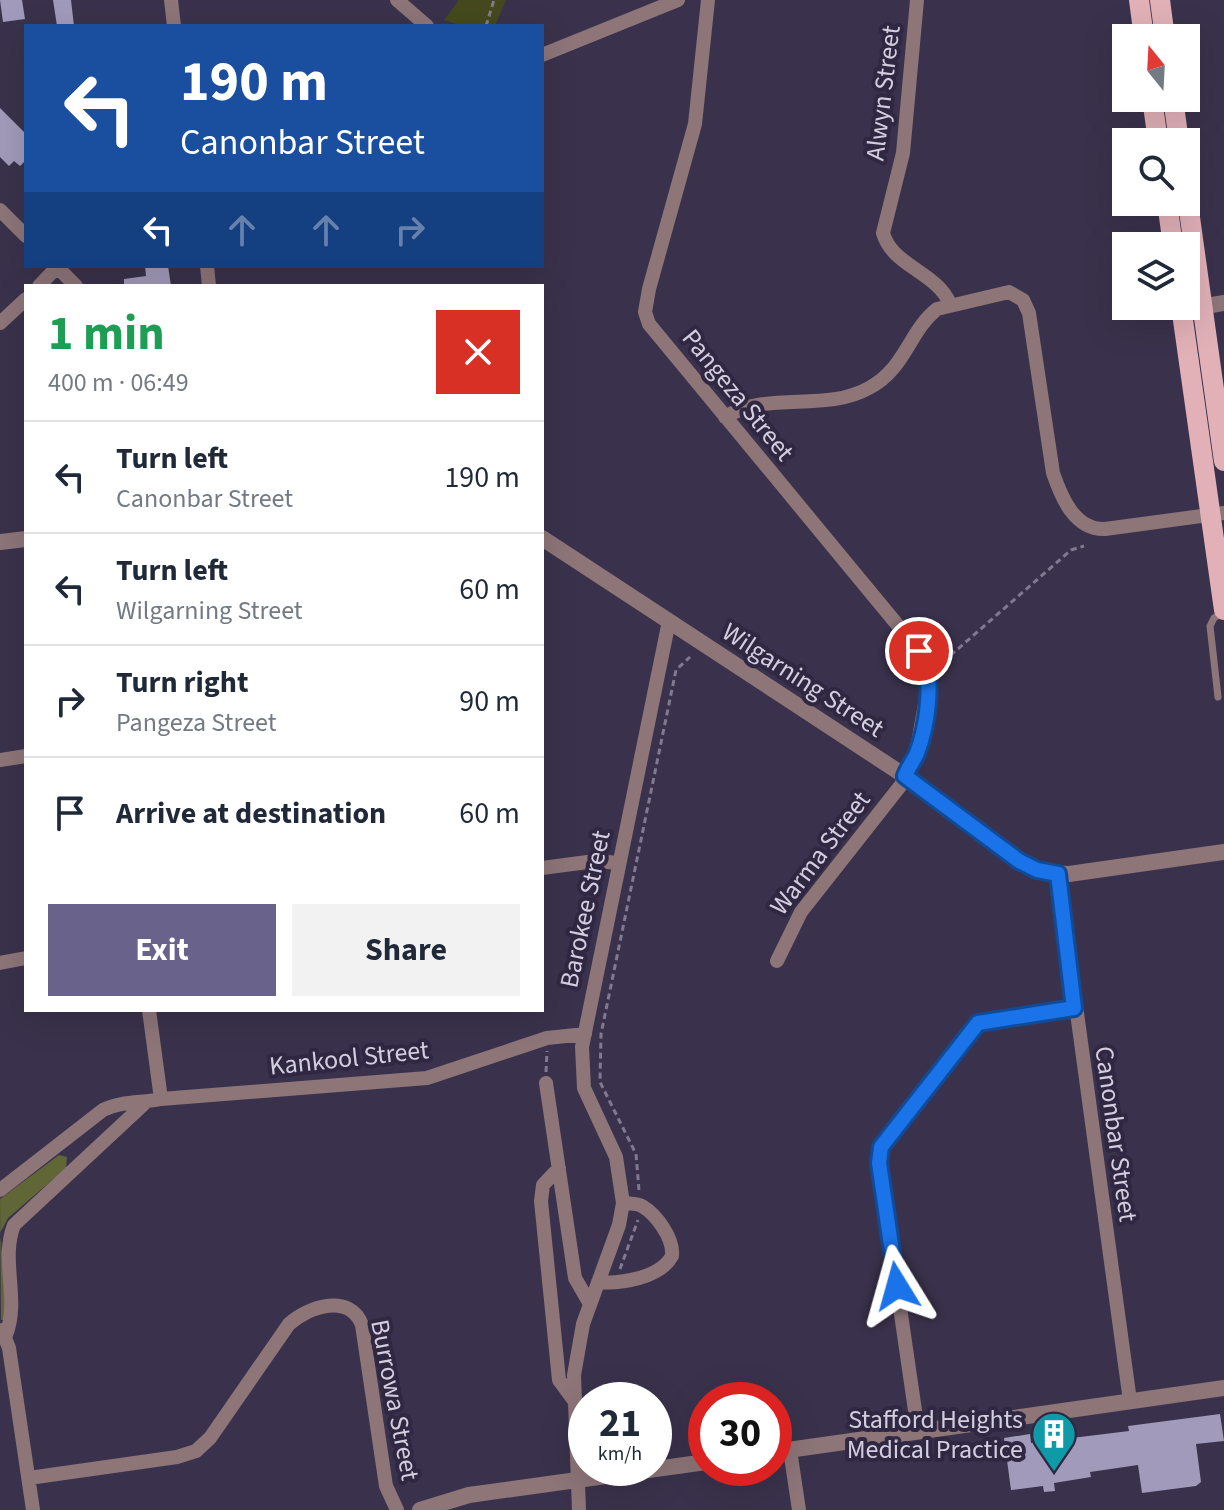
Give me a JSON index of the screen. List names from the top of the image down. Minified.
{"streets":{"street":["Alwyn Street","Pangeza Street","Wilgarning Street","Warma Street","Barokee Street","Kankool Street","Canonbar Street","Burrowa Street"]},"crossings":[["Pangeza Street","Wilgarning Street"],["Pangeza Street","Warma Street"],["Wilgarning Street","Warma Street"],["Wilgarning Street","Barokee Street"],["Wilgarning Street","Canonbar Street"],["Barokee Street","Kankool Street"]],"places":{"building":["Stafford Heights Medical Practice"]},"north":"top","page":{"turn":["190 m","Canonbar Street"],"heading":["1 min","400 m · 06:49"],"list":[{"name":"Turn left","note":"Canonbar Street","value":"190 m"},{"name":"Turn left","note":"Wilgarning Street","value":"60 m"},{"name":"Turn right","note":"Pangeza Street","value":"90 m"},{"name":"Arrive at destination","value":"60 m"}],"buttons":["Exit","Share"],"speed":"21 km/h","limit":"30"}}
